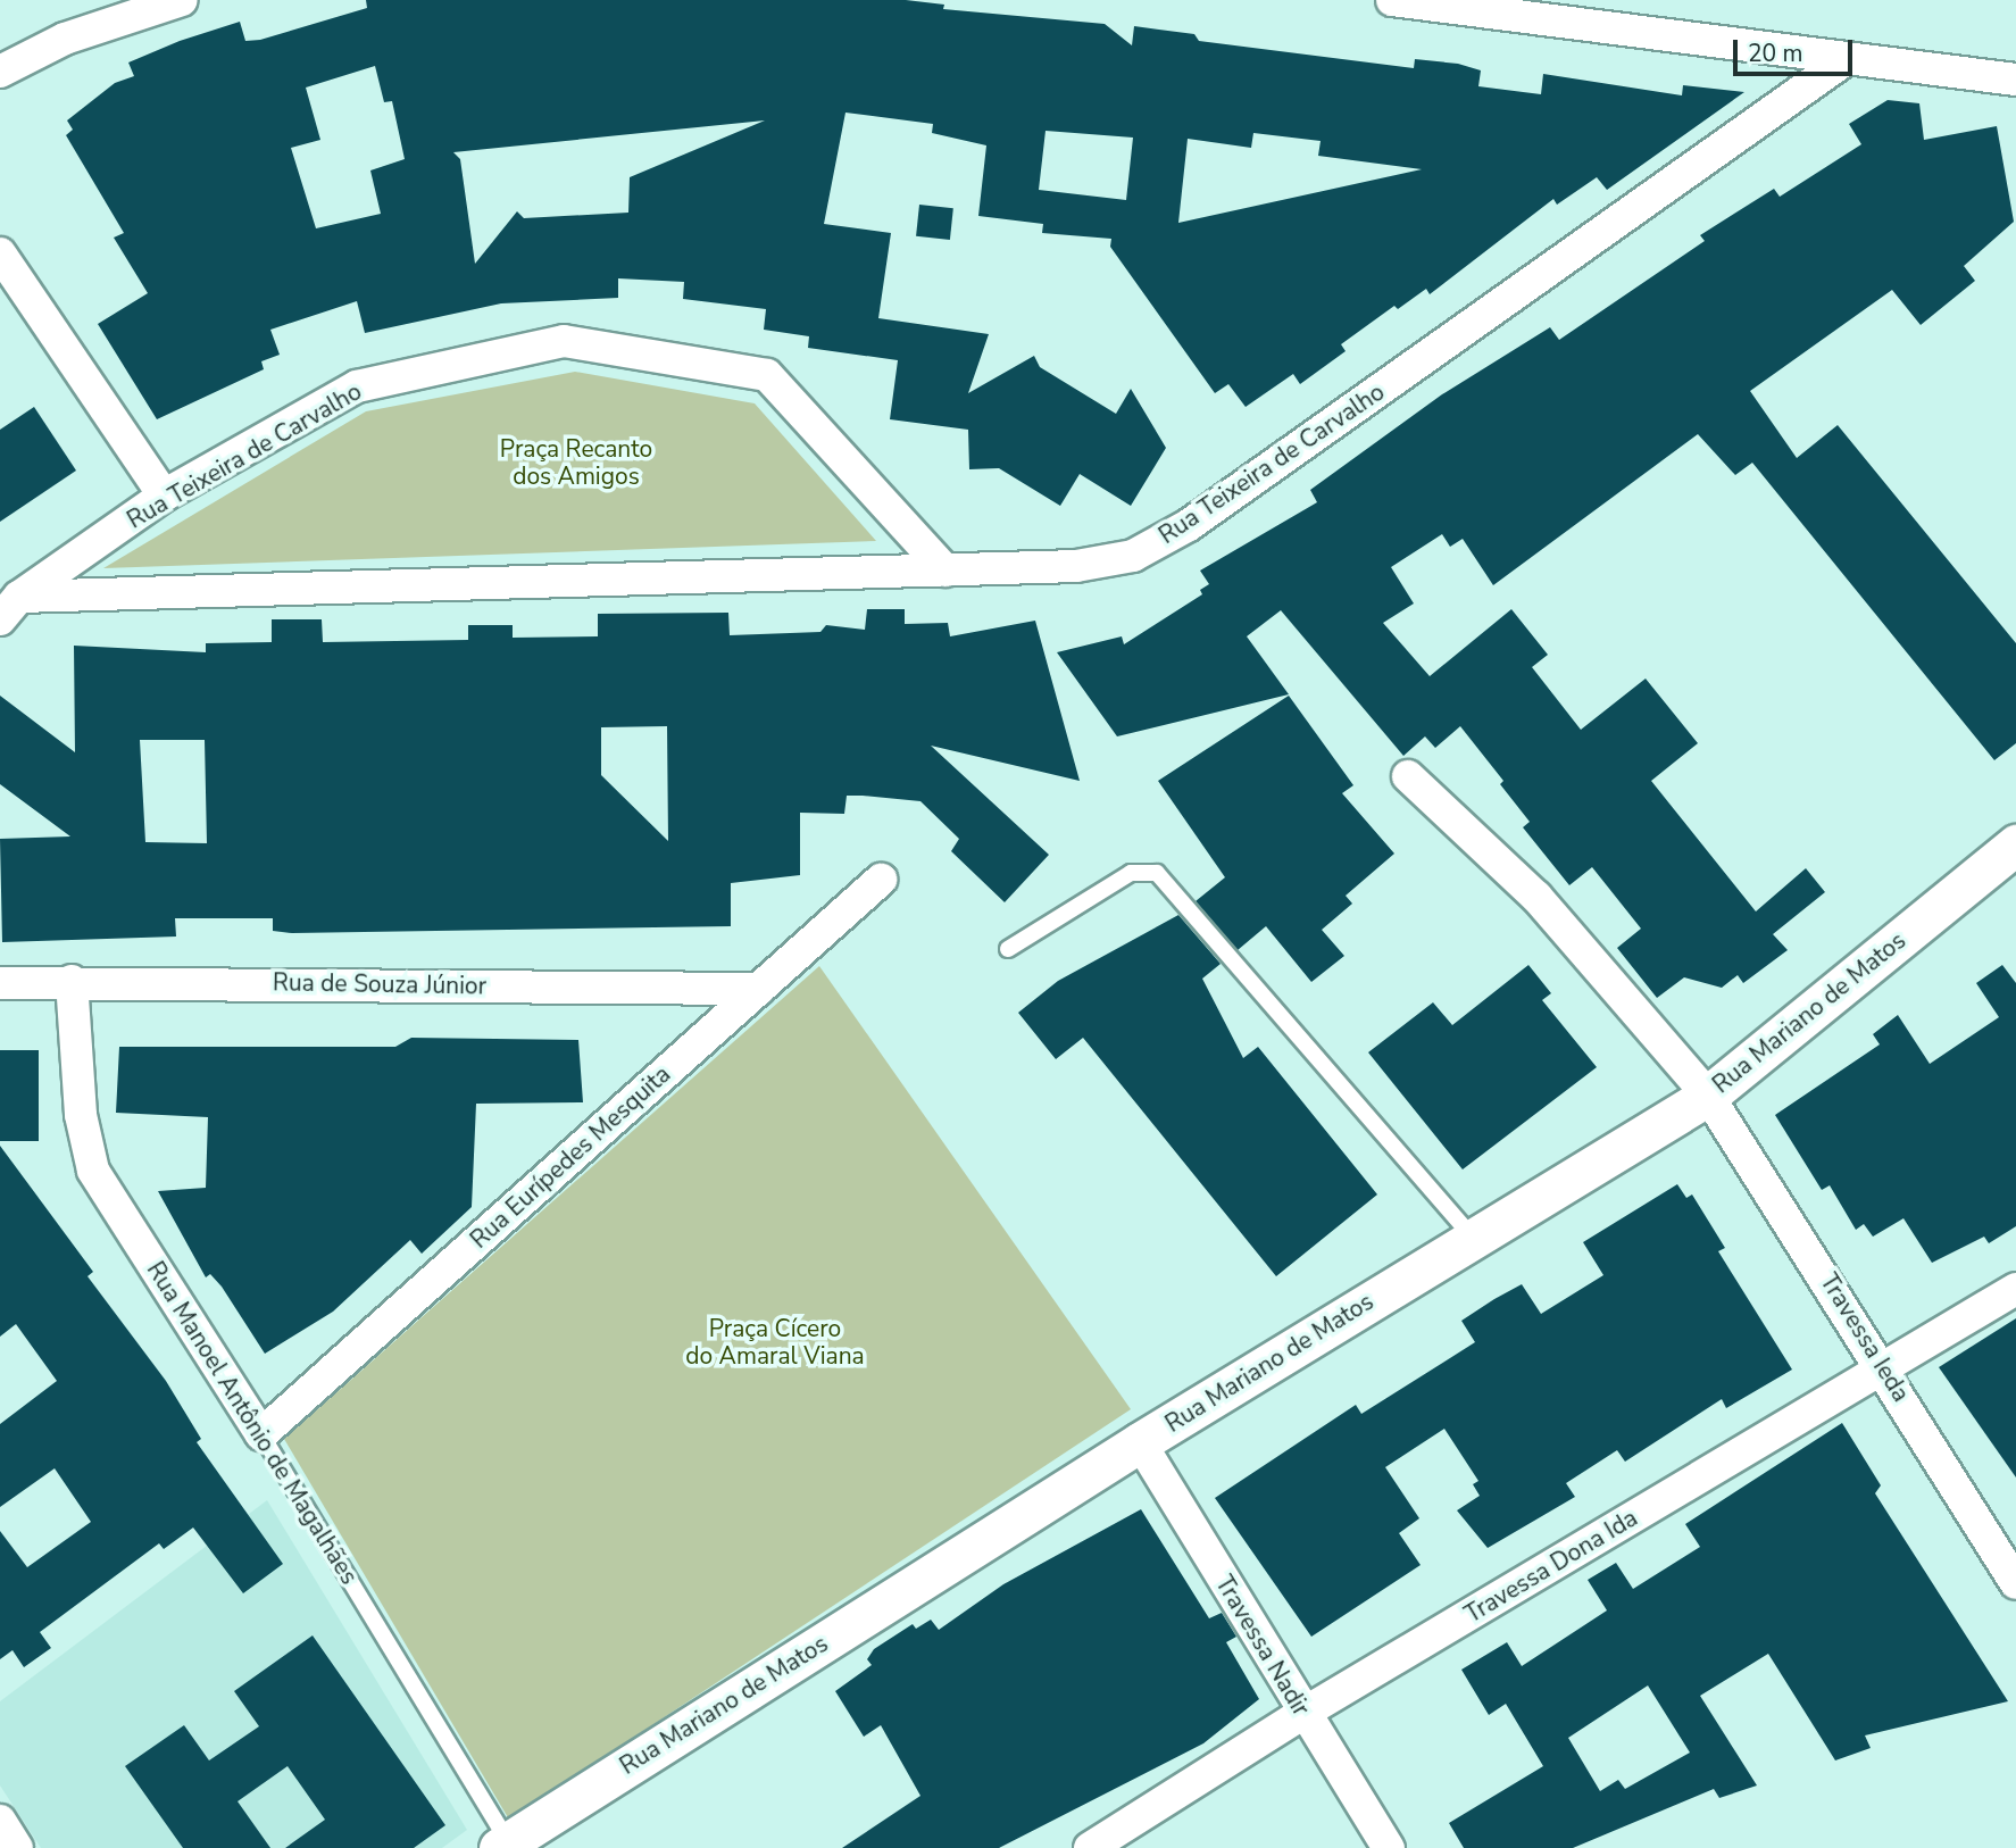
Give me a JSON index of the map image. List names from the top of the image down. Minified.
{"streets":{"street":["Rua Teixeira de Carvalho","Rua de Souza Júnior","Rua Mariano de Matos","Rua Eurípedes Mesquita","Travessa Ieda","Rua Manoel Antônio de Magalhães","Travessa Dona Ida","Travessa Nadir"]},"crossings":[["Rua de Souza Júnior","Rua Eurípedes Mesquita"],["Rua de Souza Júnior","Rua Manoel Antônio de Magalhães"],["Rua Mariano de Matos","Travessa Ieda"],["Rua Mariano de Matos","Rua Manoel Antônio de Magalhães"],["Rua Mariano de Matos","Travessa Nadir"],["Rua Eurípedes Mesquita","Rua Manoel Antônio de Magalhães"],["Travessa Ieda","Travessa Dona Ida"],["Travessa Dona Ida","Travessa Nadir"]],"parks":["Praça Recanto dos Amigos","Praça Cícero do Amaral Viana"],"scale_bar":"20 m"}
